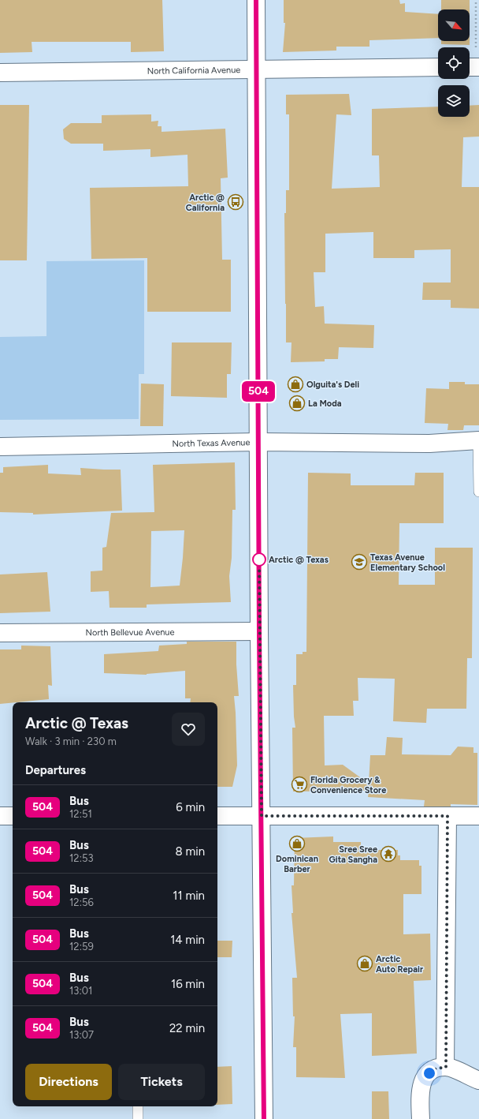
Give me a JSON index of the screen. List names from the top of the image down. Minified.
{"streets":{"street":["North California Avenue","North Texas Avenue","North Bellevue Avenue"]},"places":{"bus stop":["Arctic @ California"],"shop":["Olguita's Deli","La Moda","Dominican Barber","Arctic Auto Repair"],"other":["Arctic @ Texas"],"school or university":["Texas Avenue Elementary School"],"supermarket":["Florida Grocery & Convenience Store"],"temple":["Sree Sree Gita Sangha"]},"lines":["bus line 504"],"north":"bottom right","page":{"on_map":"504","heading":[["Arctic @ Texas","Walk · 3 min · 230 m"],"Departures"],"list":[{"mark":"504","name":"Bus","note":"12:51","value":"6 min"},{"mark":"504","name":"Bus","note":"12:53","value":"8 min"},{"mark":"504","name":"Bus","note":"12:56","value":"11 min"},{"mark":"504","name":"Bus","note":"12:59","value":"14 min"},{"mark":"504","name":"Bus","note":"13:01","value":"16 min"},{"mark":"504","name":"Bus","note":"13:07","value":"22 min"}],"buttons":["Directions","Tickets"]}}
